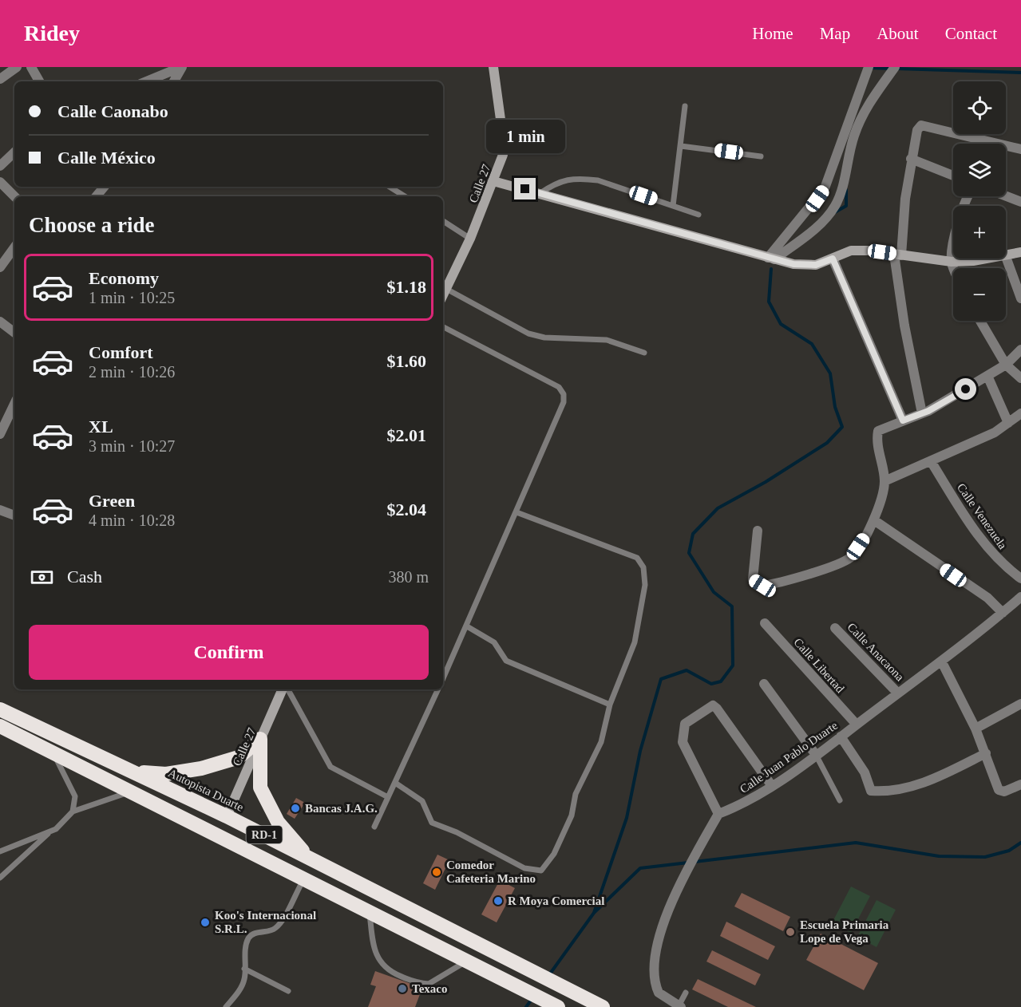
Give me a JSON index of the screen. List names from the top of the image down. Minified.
{"streets":{"highway":["Autopista Duarte","RD-1"],"street":["Calle 27","Calle Venezuela","Calle Anacaona","Calle Libertad","Calle Juan Pablo Duarte"]},"crossings":[["Calle 27","Autopista Duarte"],["Calle Anacaona","Calle Juan Pablo Duarte"],["Calle Libertad","Calle Juan Pablo Duarte"]],"places":["Bancas J.A.G.","Comedor Cafeteria Marino","R Moya Comercial","Koo's Internacional S.R.L.","Escuela Primaria Lope de Vega","Texaco"],"page":{"header":"Ridey","nav":["Home","Map","About","Contact"],"map_buttons":["+","−"],"banner":["Calle Caonabo","Calle México"],"bubble":"1 min","heading":"Choose a ride","list":[{"name":"Economy","note":"1 min · 10:25","value":"$1.18"},{"name":"Comfort","note":"2 min · 10:26","value":"$1.60"},{"name":"XL","note":"3 min · 10:27","value":"$2.01"},{"name":"Green","note":"4 min · 10:28","value":"$2.04"}],"pay":["Cash","380 m"],"buttons":"Confirm"}}
